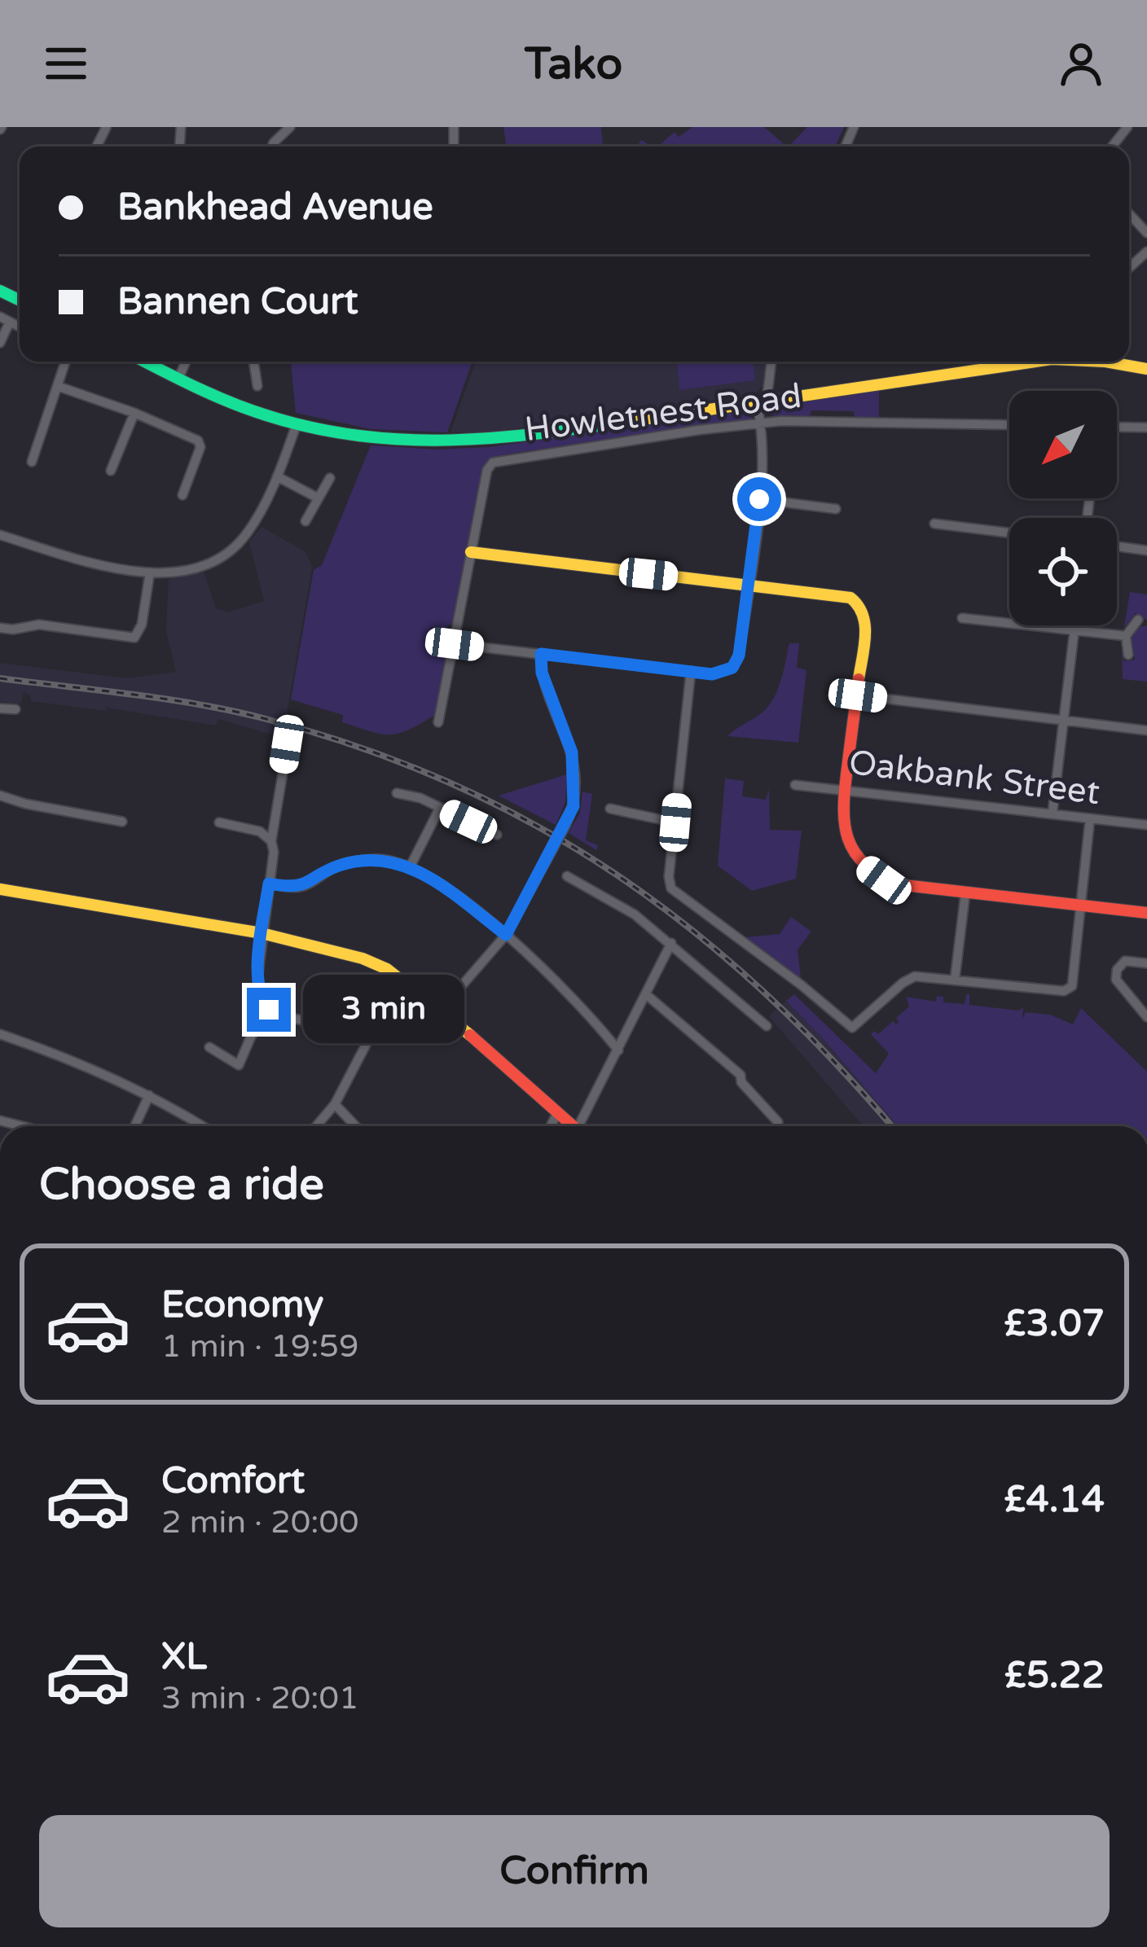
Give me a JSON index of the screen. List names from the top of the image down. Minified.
{"streets":{"street":["Howletnest Road","Oakbank Street"]},"north":"bottom left","page":{"header":"Tako","banner":["Bankhead Avenue","Bannen Court"],"bubble":"3 min","heading":"Choose a ride","list":[{"name":"Economy","note":"1 min · 19:59","value":"£3.07"},{"name":"Comfort","note":"2 min · 20:00","value":"£4.14"},{"name":"XL","note":"3 min · 20:01","value":"£5.22"}],"buttons":"Confirm"}}
